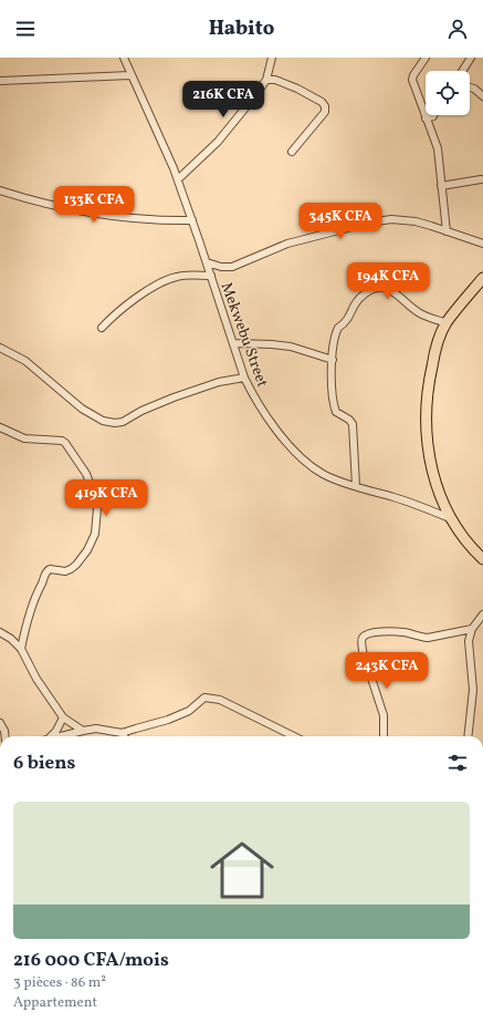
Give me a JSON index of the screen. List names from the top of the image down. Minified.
{"streets":{"street":["Mekwebu Street"]},"page":{"header":"Habito","price":["216K CFA","133K CFA","345K CFA","194K CFA","419K CFA","243K CFA"],"heading":"6 biens","list":[{"name":"216 000 CFA/mois","note":"3 pièces · 86 m² · Appartement"}]}}
